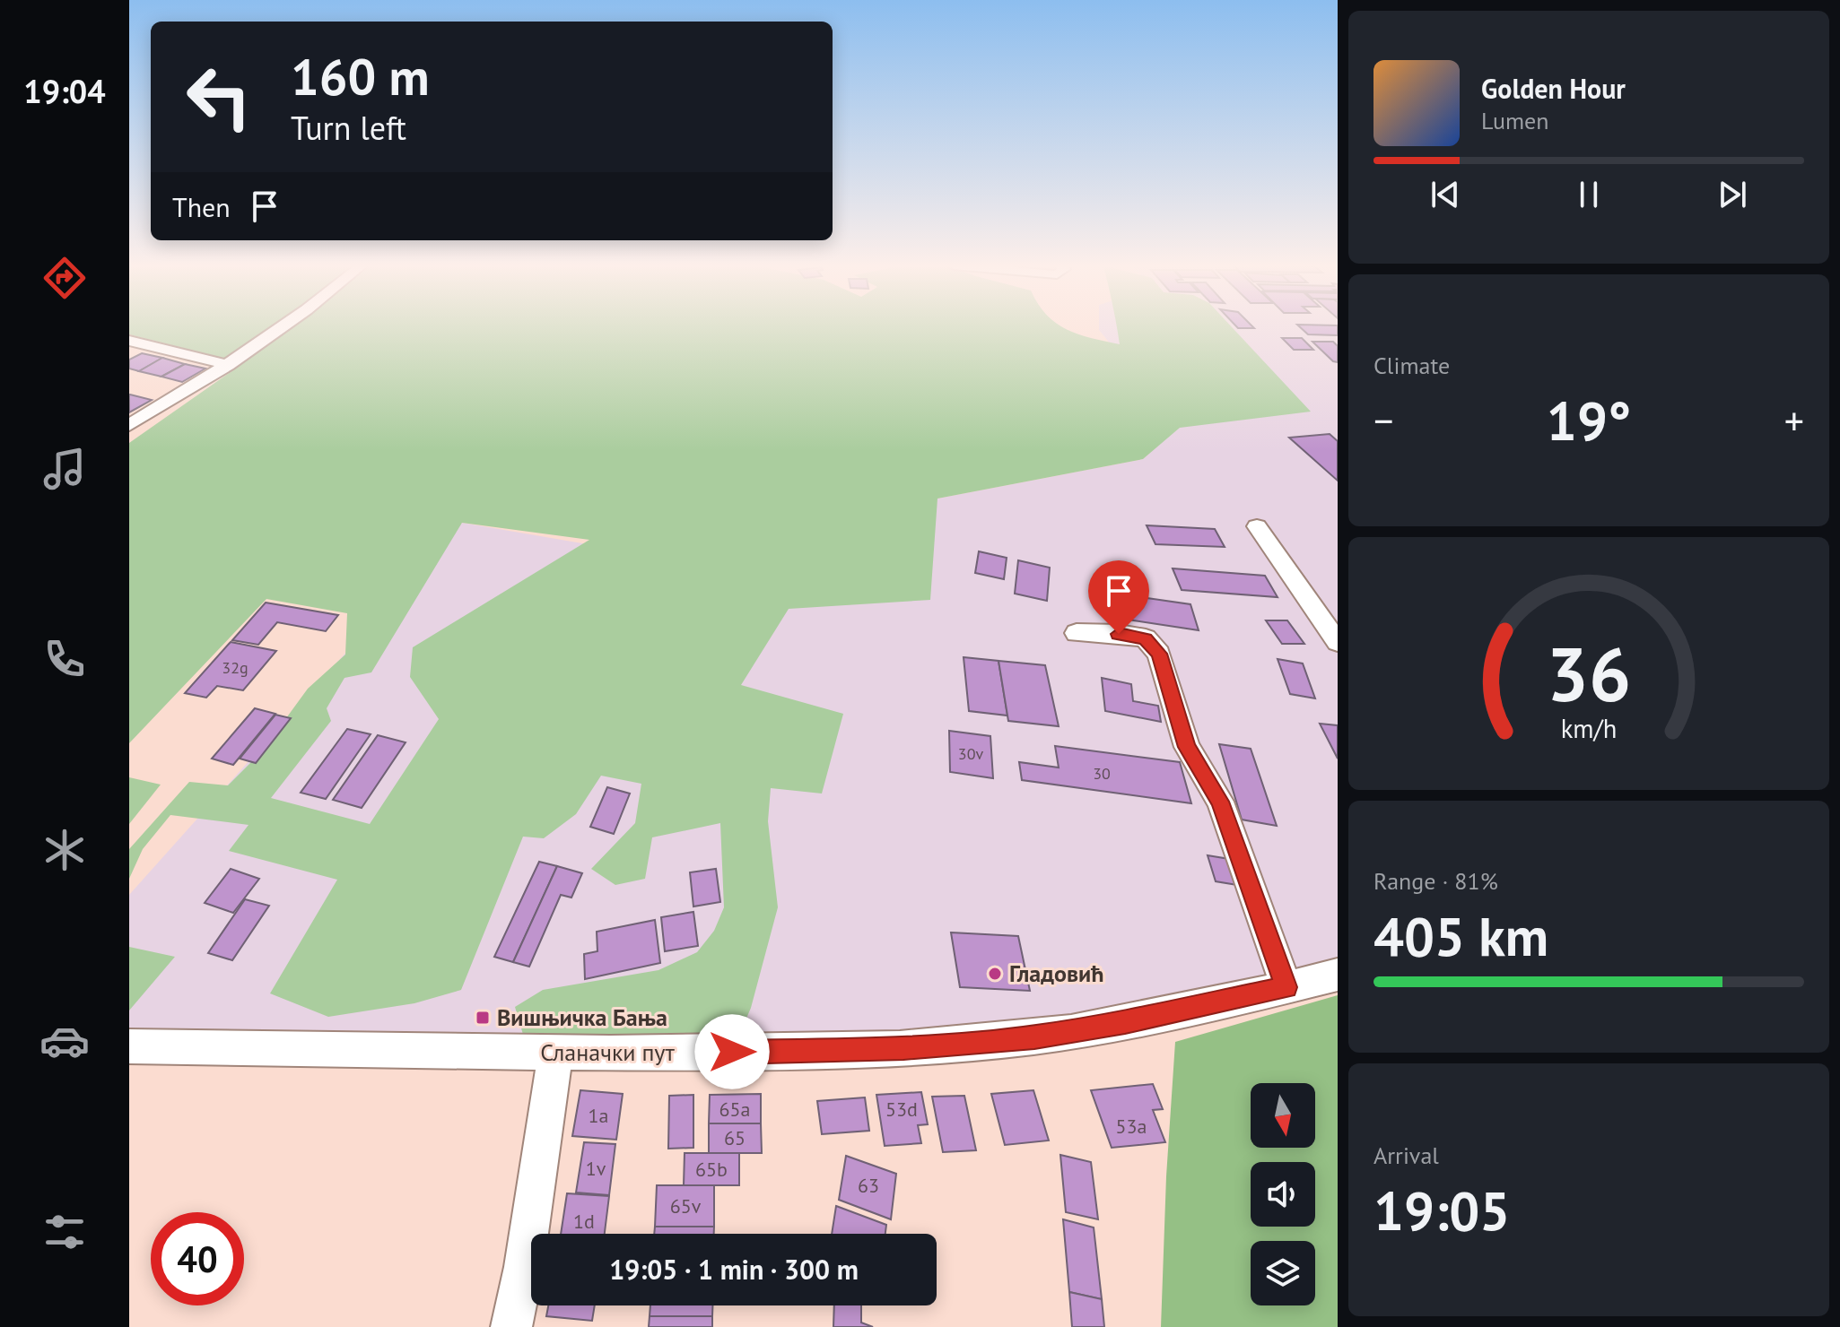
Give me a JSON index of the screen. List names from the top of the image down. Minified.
{"streets":{"street":["Сланачки пут"]},"places":{"other":["Гладовић"],"transit":["Вишњичка Бања"]},"house_numbers":["32g","30v","30","65a","53d","1a","53a","65","1v","65b","63","65v","1d"],"north":"bottom","page":{"tabs":"19:04","turn":["160 m","Turn left"],"song":["Golden Hour","Lumen"],"then":"Then","tile":["Climate",["Range · 81%","405 km"],["Arrival","19:05"]],"heat":["−","19°","+"],"limit":"40","trip":"19:05 · 1 min · 300 m","gauge":["36","km/h"]}}
